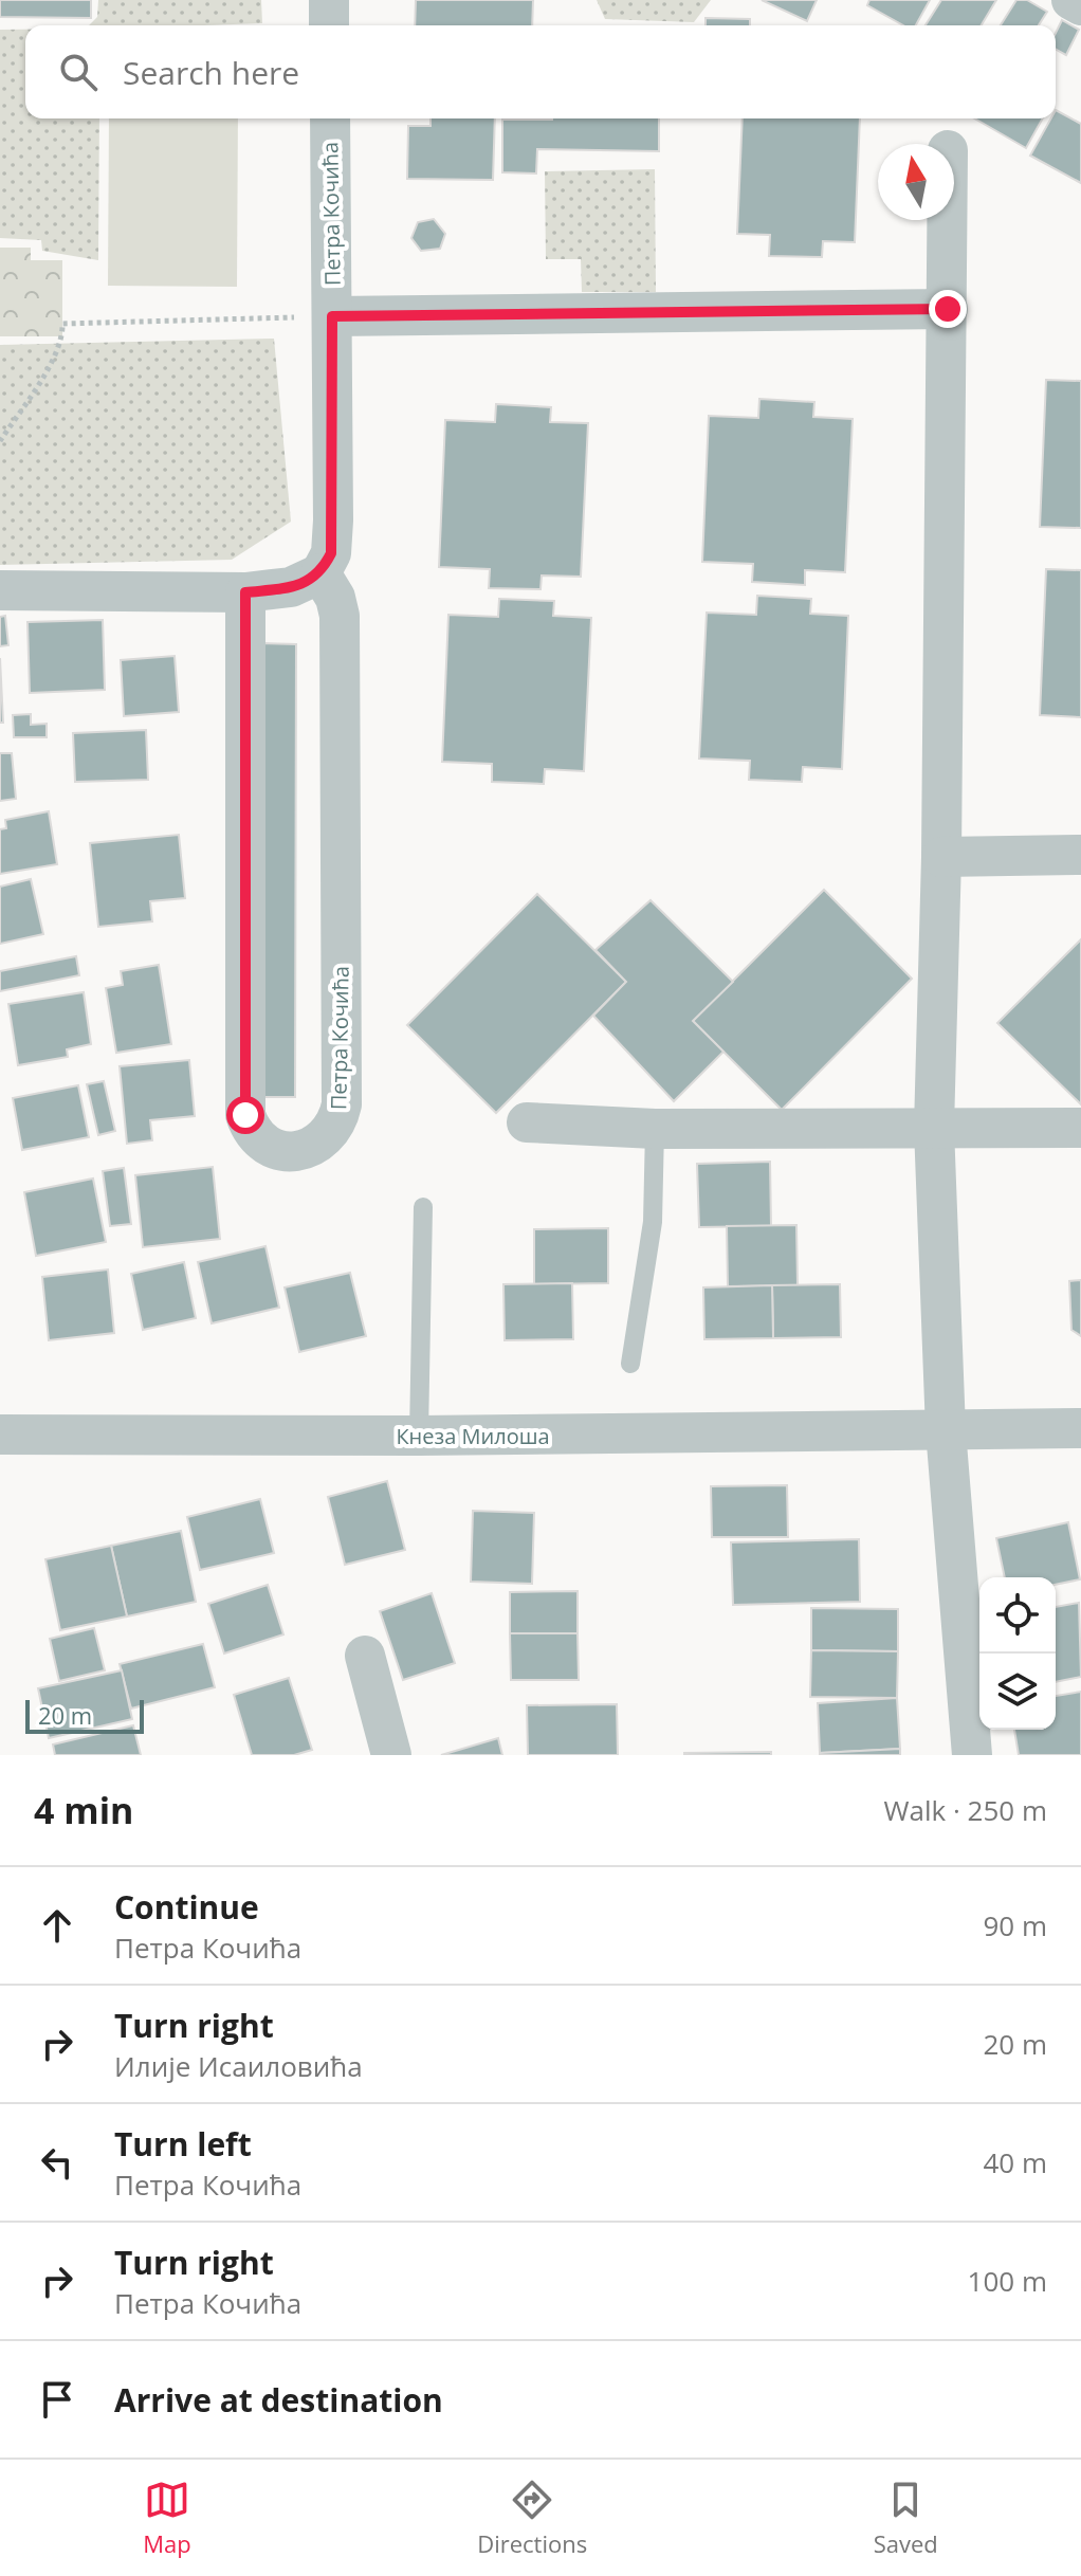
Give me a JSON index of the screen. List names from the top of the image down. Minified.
{"streets":{"street":["Петра Кочића","Кнеза Милоша"]},"scale_bar":"20 m","north":"top","page":{"search":"Search here","scale":"20 m","heading":["4 min","Walk · 250 m"],"list":[["Continue","Петра Кочића","90 m"],["Turn right","Илије Исаиловића","20 m"],["Turn left","Петра Кочића","40 m"],["Turn right","Петра Кочића","100 m"],"Arrive at destination"],"nav":["Map","Directions","Saved"]}}
